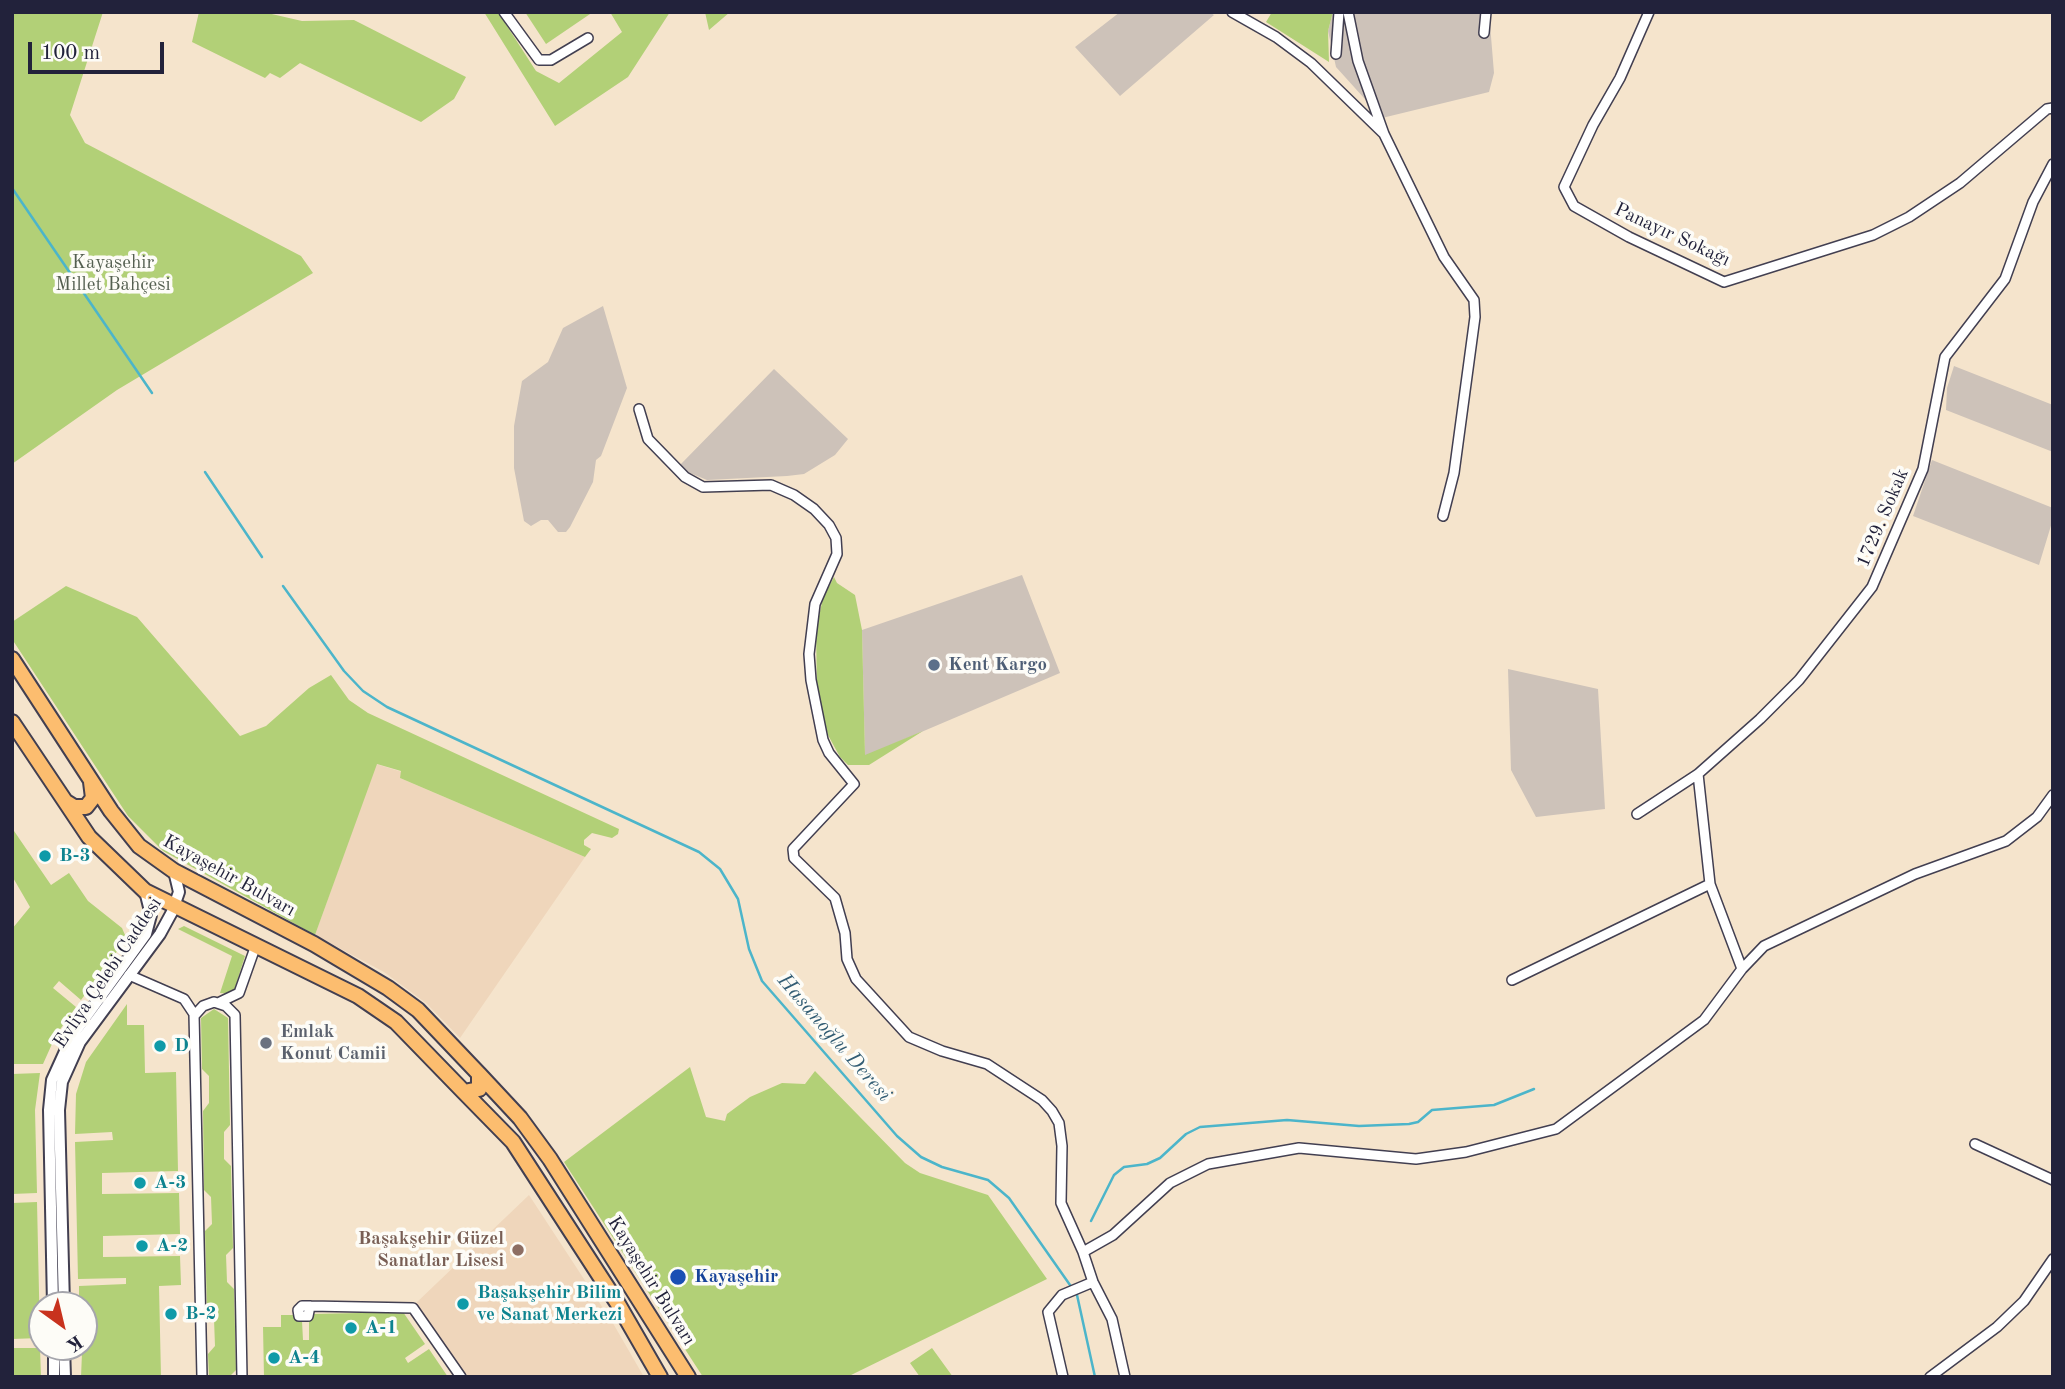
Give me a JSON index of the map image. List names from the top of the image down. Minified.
{"streets":{"main road":["Kayaşehir Bulvarı"],"street":["Panayır Sokağı","1729. Sokak","Evliya Çelebi Caddesi"]},"crossings":[["Kayaşehir Bulvarı","Evliya Çelebi Caddesi"]],"water":["Hasanoğlu Deresi"],"parks":["Kayaşehir Millet Bahçesi"],"places":["Kent Kargo","B-3","Emlak Konut Camii","D","A-3","A-2","Başakşehir Güzel Sanatlar Lisesi","Kayaşehir","Başakşehir Bilim ve Sanat Merkezi","B-2","A-1","A-4"],"scale_bar":"100 m","north":"bottom right"}
